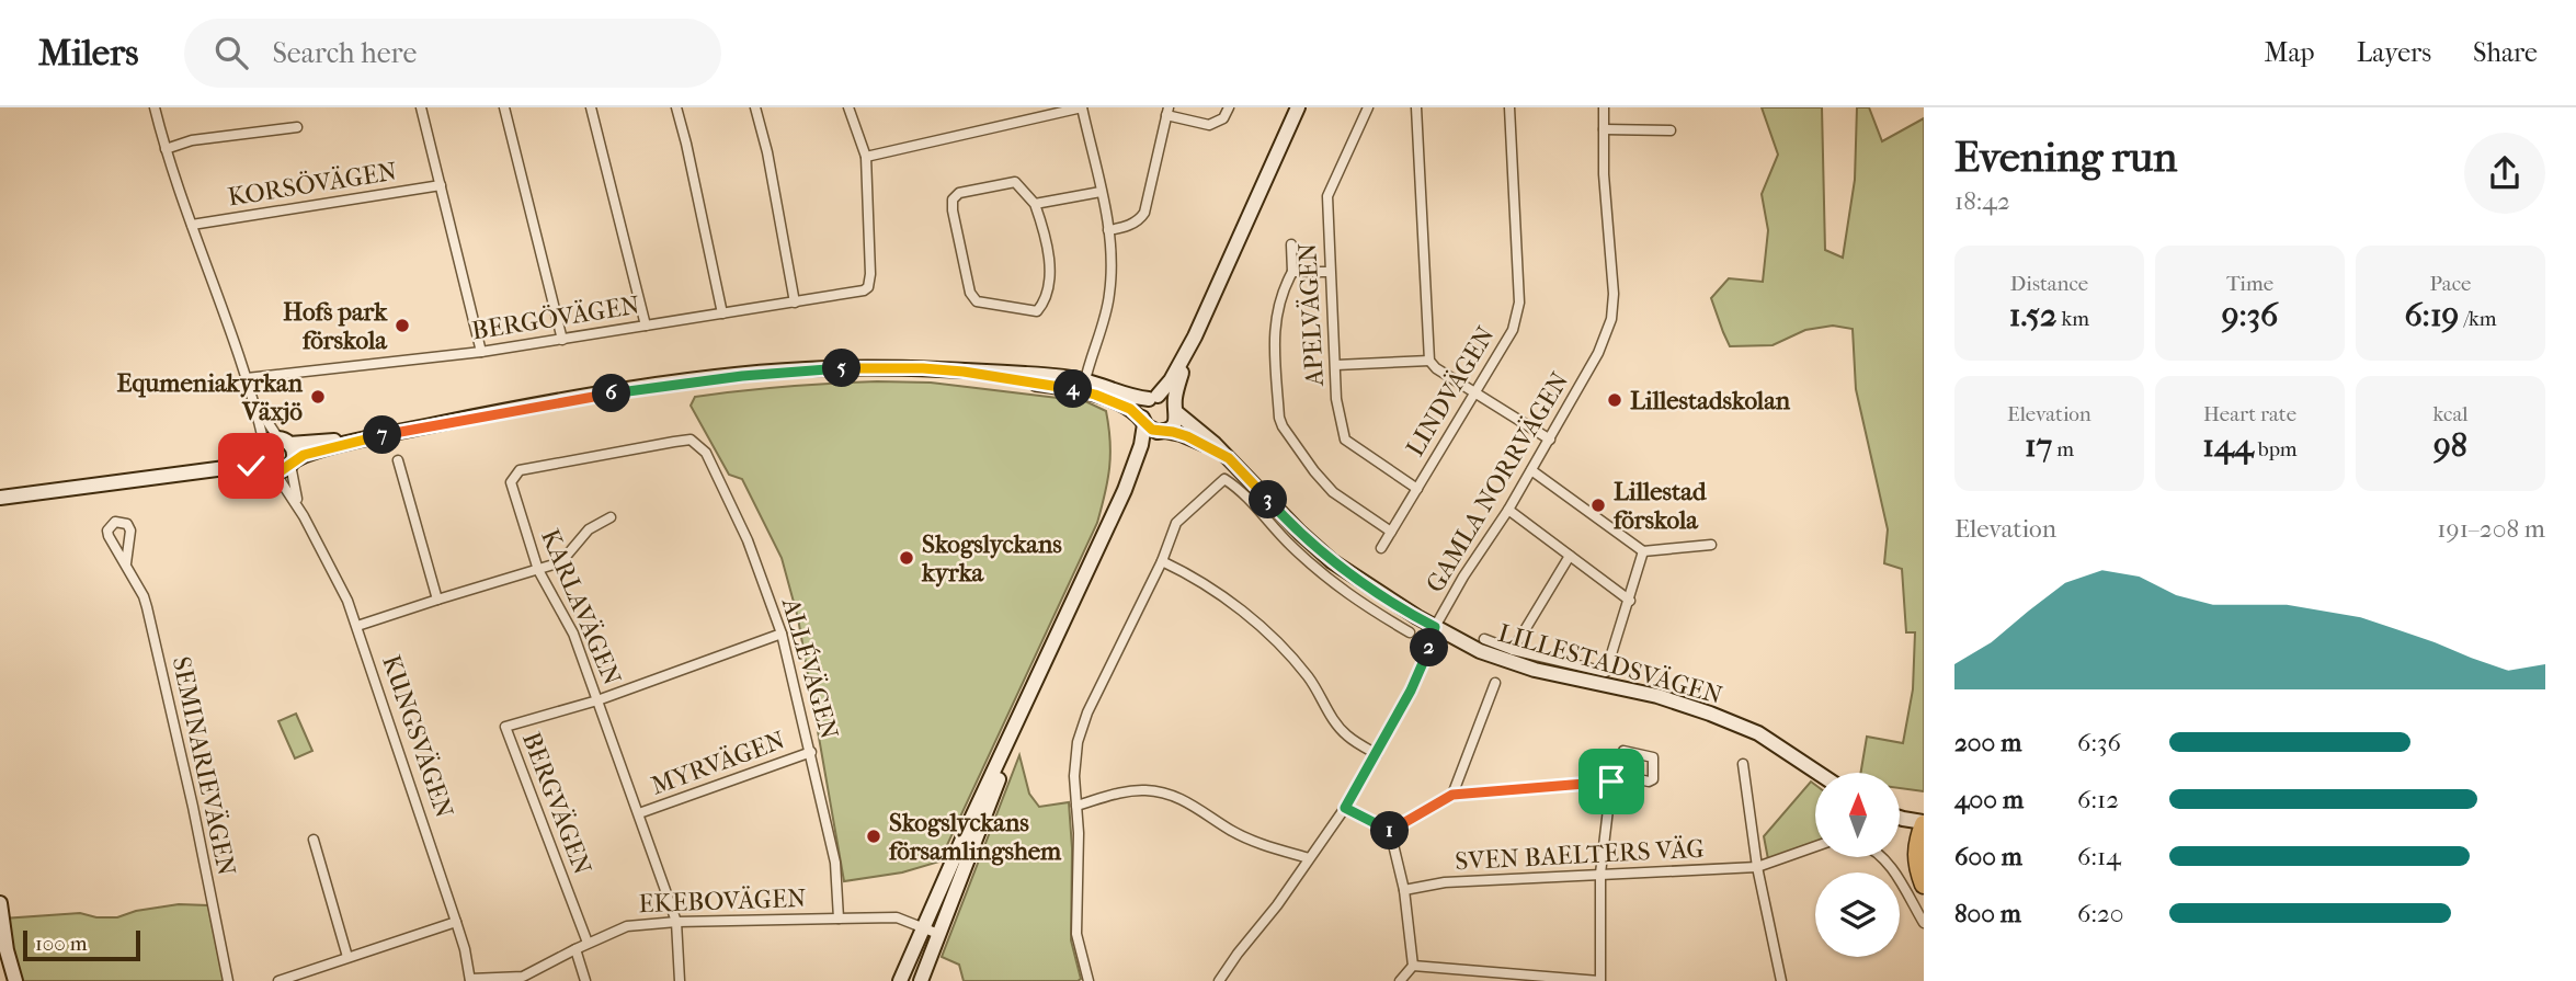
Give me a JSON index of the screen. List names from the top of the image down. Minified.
{"streets":{"main road":["LILLESTADSVÄGEN"],"street":["KORSÖVÄGEN","APELVÄGEN","BERGÖVÄGEN","LINDVÄGEN","GAMLA NORRVÄGEN","KARLAVÄGEN","ALLÉVÄGEN","KUNGSVÄGEN","MYRVÄGEN","SEMINARIEVÄGEN","BERGVÄGEN","SVEN BAELTERS VÄG","EKEBOVÄGEN"]},"crossings":[["APELVÄGEN","LINDVÄGEN"],["GAMLA NORRVÄGEN","LILLESTADSVÄGEN"],["KARLAVÄGEN","ALLÉVÄGEN"],["KARLAVÄGEN","MYRVÄGEN"],["KARLAVÄGEN","BERGVÄGEN"],["KARLAVÄGEN","EKEBOVÄGEN"],["ALLÉVÄGEN","MYRVÄGEN"],["ALLÉVÄGEN","EKEBOVÄGEN"],["KUNGSVÄGEN","EKEBOVÄGEN"],["BERGVÄGEN","EKEBOVÄGEN"]],"places":["Hofs park förskola","Equmeniakyrkan Växjö","Lillestadskolan","Lillestad förskola","Skogslyckans kyrka","Skogslyckans församlingshem"],"scale_bar":"100 m","north":"top","page":{"header":"Milers","search":"Search here","nav":["Map","Layers","Share"],"heading":["Evening run","18:42"],"stats":[["Distance","1.52 km"],["Time","9:36"],["Pace","6:19 /km"],["Elevation","17 m"],["Heart rate","144 bpm"],["kcal","98"]],"pins":["5","4","6","7","3","2","1"],"chart":["Elevation","191–208 m"],"list":[{"name":"200 m","note":"6:36"},{"name":"400 m","note":"6:12"},{"name":"600 m","note":"6:14"},{"name":"800 m","note":"6:20"}],"scale":"100 m"}}
